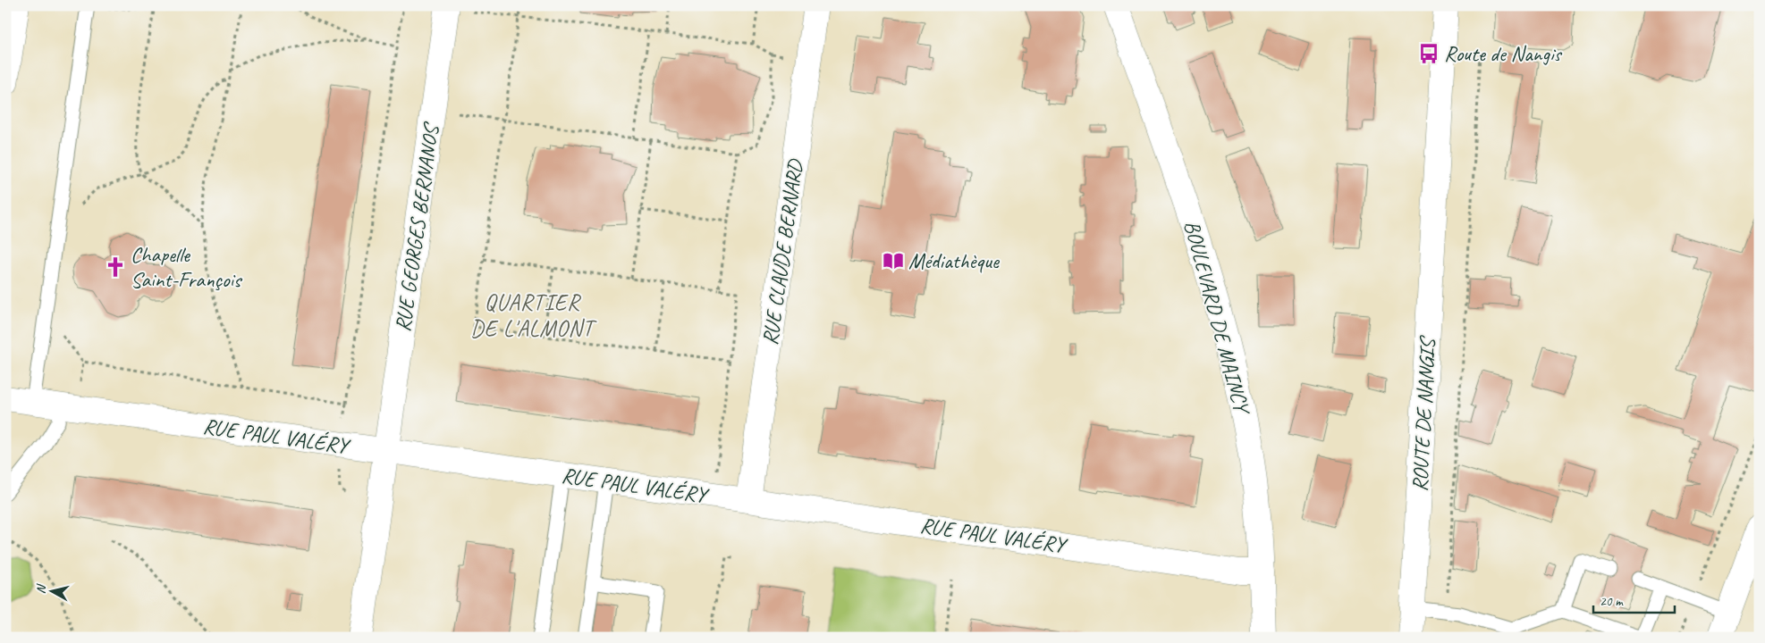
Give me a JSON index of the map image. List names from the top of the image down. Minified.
{"streets":{"street":["RUE GEORGES BERNANOS","RUE CLAUDE BERNARD","BOULEVARD DE MAINCY","ROUTE DE NANGIS","RUE PAUL VALÉRY"]},"crossings":[["RUE GEORGES BERNANOS","RUE PAUL VALÉRY"],["RUE CLAUDE BERNARD","RUE PAUL VALÉRY"],["BOULEVARD DE MAINCY","RUE PAUL VALÉRY"]],"districts":["QUARTIER DE L'ALMONT"],"places":{"bus stop":["Route de Nangis"],"library":["Médiathèque"],"church":["Chapelle Saint-François"]},"scale_bar":"20 m","north":"left"}
